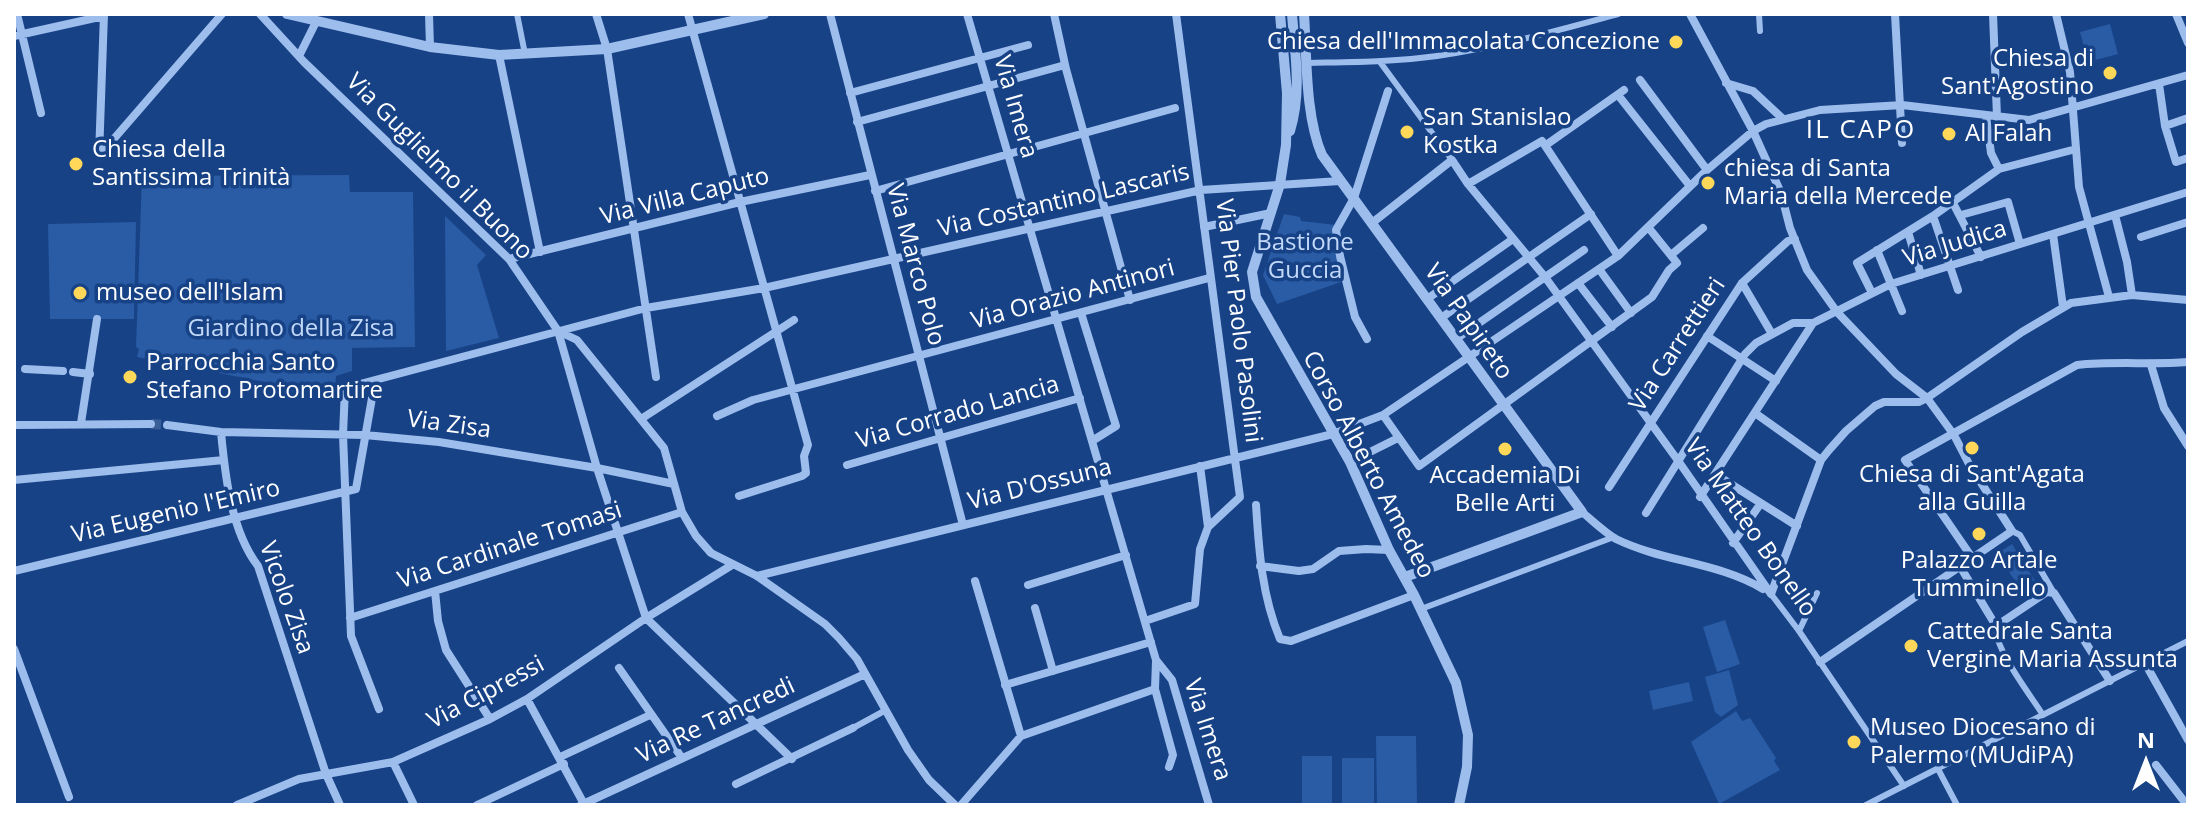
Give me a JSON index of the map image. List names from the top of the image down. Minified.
{"streets":{"street":["Via Imera","Via Guglielmo il Buono","Via Villa Caputo","Via Costantino Lascaris","Via Judica","Via Marco Polo","Via Orazio Antinori","Via Pier Paolo Pasolini","Via Papireto","Via Carrettieri","Via Corrado Lancia","Via Zisa","Corso Alberto Amedeo","Via D'Ossuna","Via Eugenio l'Emiro","Via Matteo Bonello","Via Cardinale Tomasi","Vicolo Zisa","Via Cipressi","Via Re Tancredi"]},"crossings":[["Via Imera","Via Costantino Lascaris"],["Via Imera","Via Orazio Antinori"],["Via Imera","Via Corrado Lancia"],["Via Imera","Via D'Ossuna"],["Via Guglielmo il Buono","Via Villa Caputo"],["Via Guglielmo il Buono","Via Costantino Lascaris"],["Via Guglielmo il Buono","Via Zisa"],["Via Guglielmo il Buono","Via D'Ossuna"],["Via Guglielmo il Buono","Via Cardinale Tomasi"],["Via Guglielmo il Buono","Via Cipressi"],["Via Guglielmo il Buono","Via Re Tancredi"],["Via Villa Caputo","Via Marco Polo"],["Via Costantino Lascaris","Via Marco Polo"],["Via Costantino Lascaris","Via Pier Paolo Pasolini"],["Via Costantino Lascaris","Via Papireto"],["Via Costantino Lascaris","Via Zisa"],["Via Costantino Lascaris","Corso Alberto Amedeo"],["Via Marco Polo","Via Orazio Antinori"],["Via Marco Polo","Via Corrado Lancia"],["Via Marco Polo","Via D'Ossuna"],["Via Orazio Antinori","Via Pier Paolo Pasolini"],["Via Pier Paolo Pasolini","Via D'Ossuna"],["Via Papireto","Via D'Ossuna"],["Via Carrettieri","Via Matteo Bonello"],["Via Zisa","Vicolo Zisa"],["Corso Alberto Amedeo","Via D'Ossuna"],["Via D'Ossuna","Via Matteo Bonello"],["Via Eugenio l'Emiro","Vicolo Zisa"],["Vicolo Zisa","Via Cipressi"]],"districts":["IL CAPO"],"parks":["Bastione Guccia","Giardino della Zisa"],"places":["Chiesa dell'Immacolata Concezione","Chiesa di Sant'Agostino","San Stanislao Kostka","Al Falah","Chiesa della Santissima Trinità","chiesa di Santa Maria della Mercede","museo dell'Islam","Parrocchia Santo Stefano Protomartire","Chiesa di Sant'Agata alla Guilla","Accademia Di Belle Arti","Palazzo Artale Tumminello","Cattedrale Santa Vergine Maria Assunta","Museo Diocesano di Palermo (MUdiPA)"],"north":"top"}
